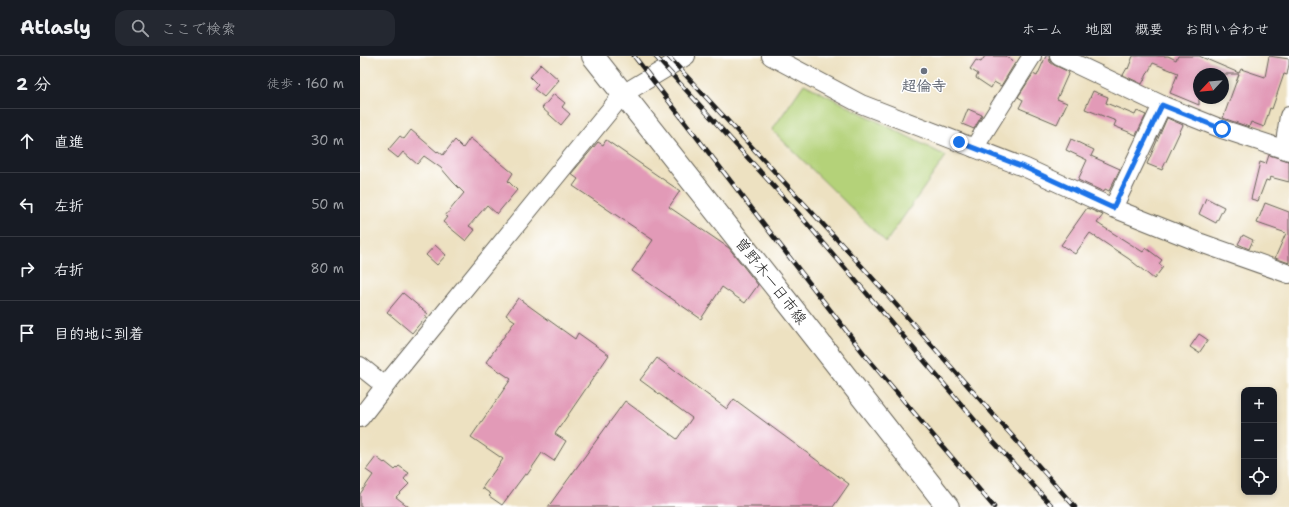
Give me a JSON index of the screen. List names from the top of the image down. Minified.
{"streets":{"main road":["曽野木一日市線"]},"places":["超倫寺"],"north":"bottom left","page":{"header":"Atlasly","search":"ここで検索","nav":["ホーム","地図","概要","お問い合わせ"],"heading":["2 分","徒歩 · 160 m"],"list":[["直進","30 m"],["左折","50 m"],["右折","80 m"],"目的地に到着"],"map_buttons":["+","−"]}}
